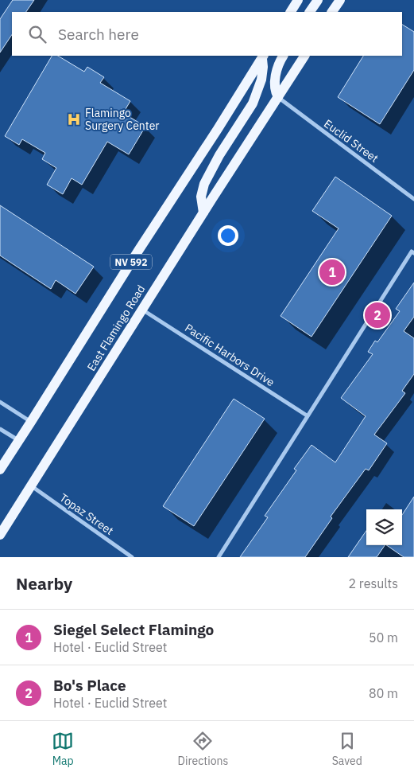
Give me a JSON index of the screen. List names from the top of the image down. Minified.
{"streets":{"main road":["NV 592","East Flamingo Road"],"street":["Euclid Street","Pacific Harbors Drive","Topaz Street"]},"crossings":[["Euclid Street","East Flamingo Road"],["East Flamingo Road","Pacific Harbors Drive"],["East Flamingo Road","Topaz Street"]],"places":{"hospital":["Flamingo Surgery Center"]},"page":{"search":"Search here","pins":["1","2"],"heading":["Nearby","2 results"],"list":[{"mark":"1","name":"Siegel Select Flamingo","note":"Hotel · Euclid Street","value":"50 m"},{"mark":"2","name":"Bo's Place","note":"Hotel · Euclid Street","value":"80 m"}],"nav":["Map","Directions","Saved"]}}
